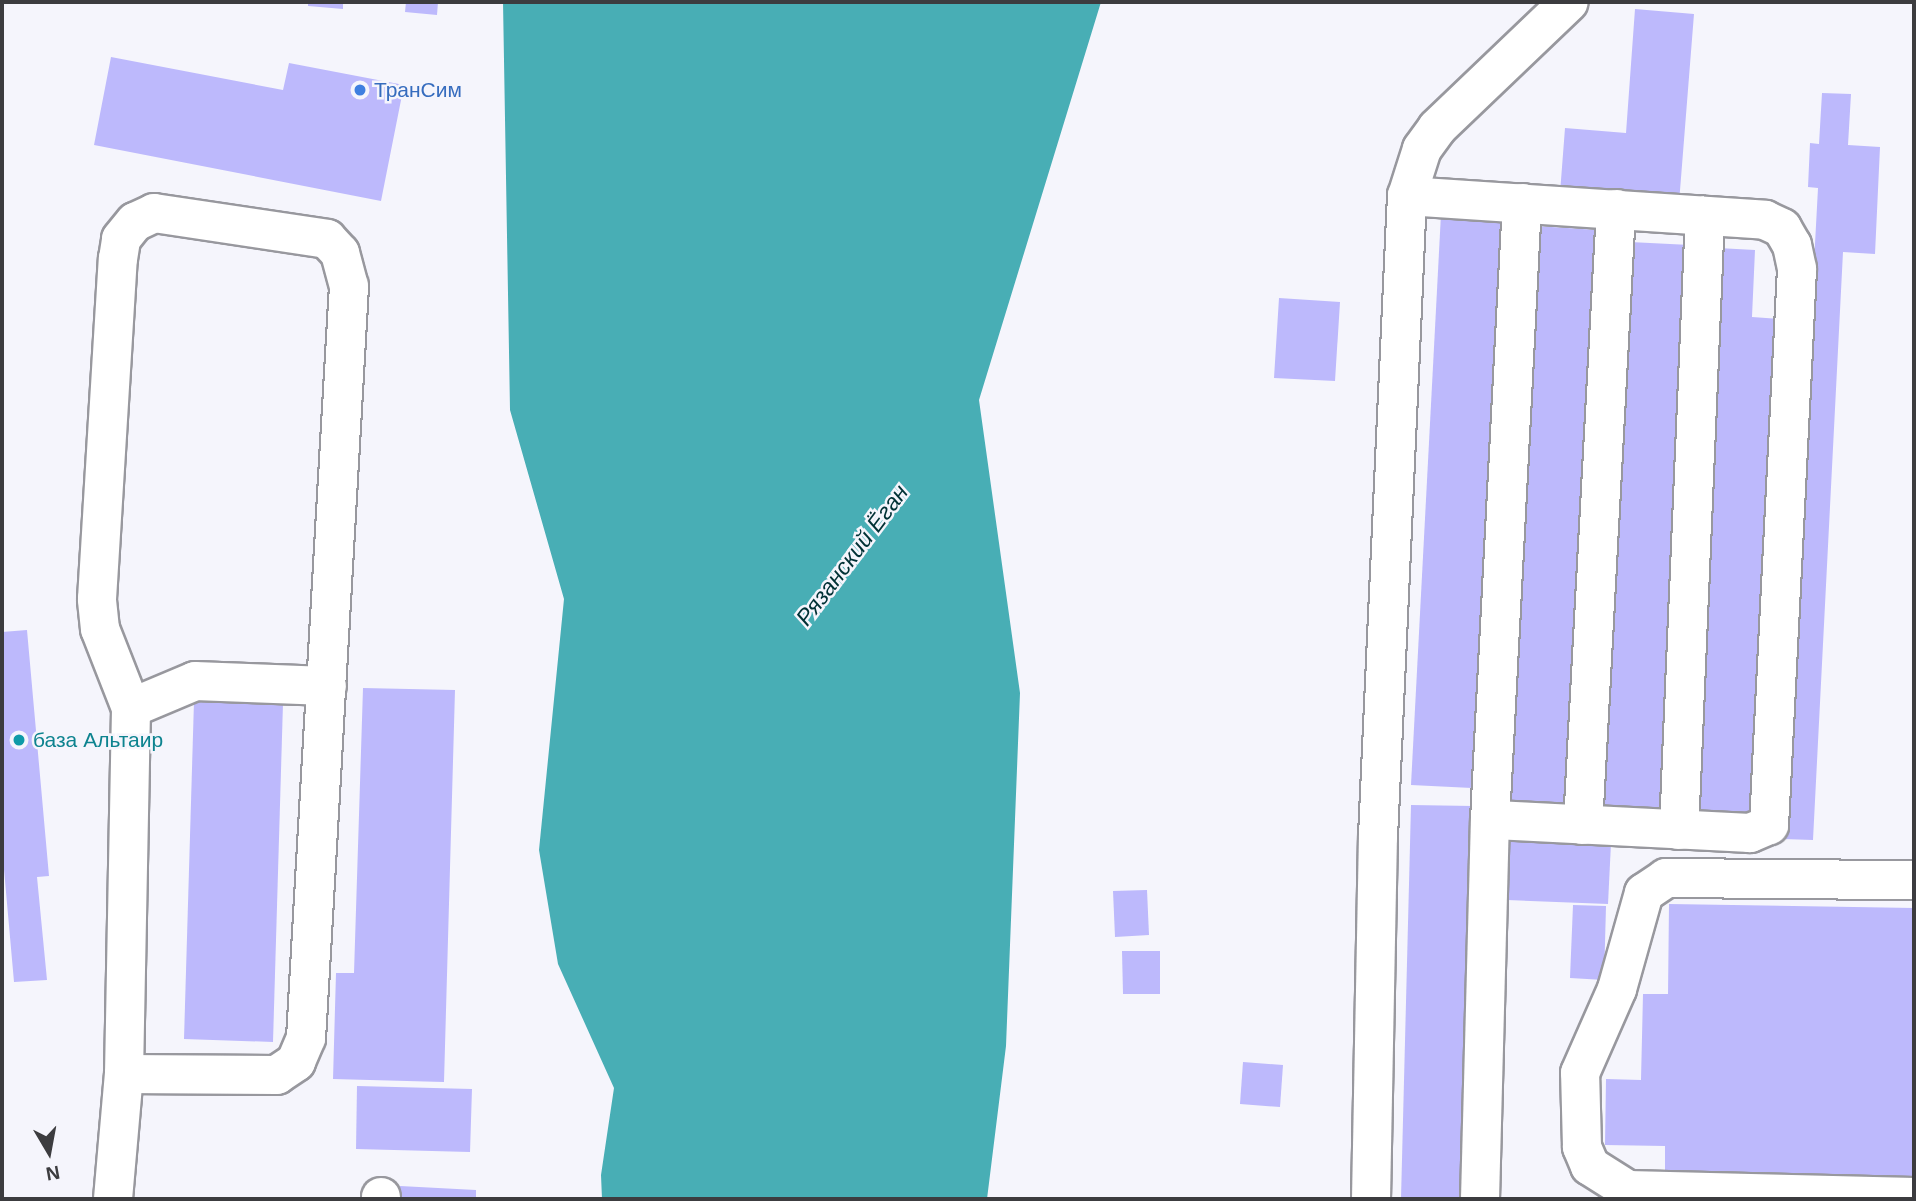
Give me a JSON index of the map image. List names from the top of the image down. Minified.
{"water":["Рязанский Ёган"],"places":["ТранСим","база Альтаир"],"north":"bottom"}
